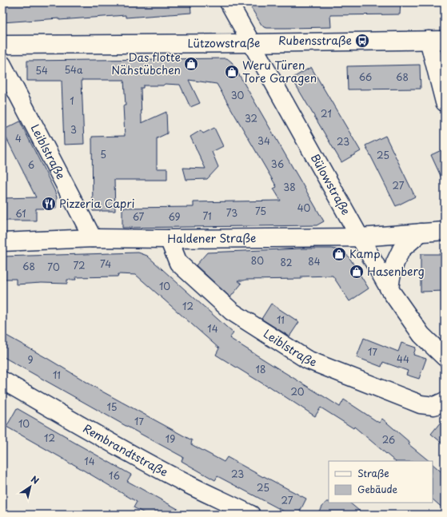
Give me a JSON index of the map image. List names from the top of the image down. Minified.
{"streets":{"street":["Lützowstraße","Leiblstraße","Bülowstraße","Haldener Straße","Rembrandtstraße"]},"crossings":[["Lützowstraße","Bülowstraße"],["Leiblstraße","Haldener Straße"],["Bülowstraße","Haldener Straße"]],"places":{"bus stop":["Rubensstraße"],"shop":["Das flotte Nähstübchen","Weru Türen Tore Garagen","Kamp","Hasenberg"],"restaurant":["Pizzeria Capri"]},"house_numbers":["54a","54","66","68","30","1","21","32","3","4","34","23","5","25","36","6","27","38","40","75","73","61","71","67","69","80","84","82","74","72","68","70","10","12","11","14","17","44","9","18","11","20","15","17","10","12","19","26","14","23","16","25","27"],"legend":["Straße","Gebäude"],"north":"top right"}
